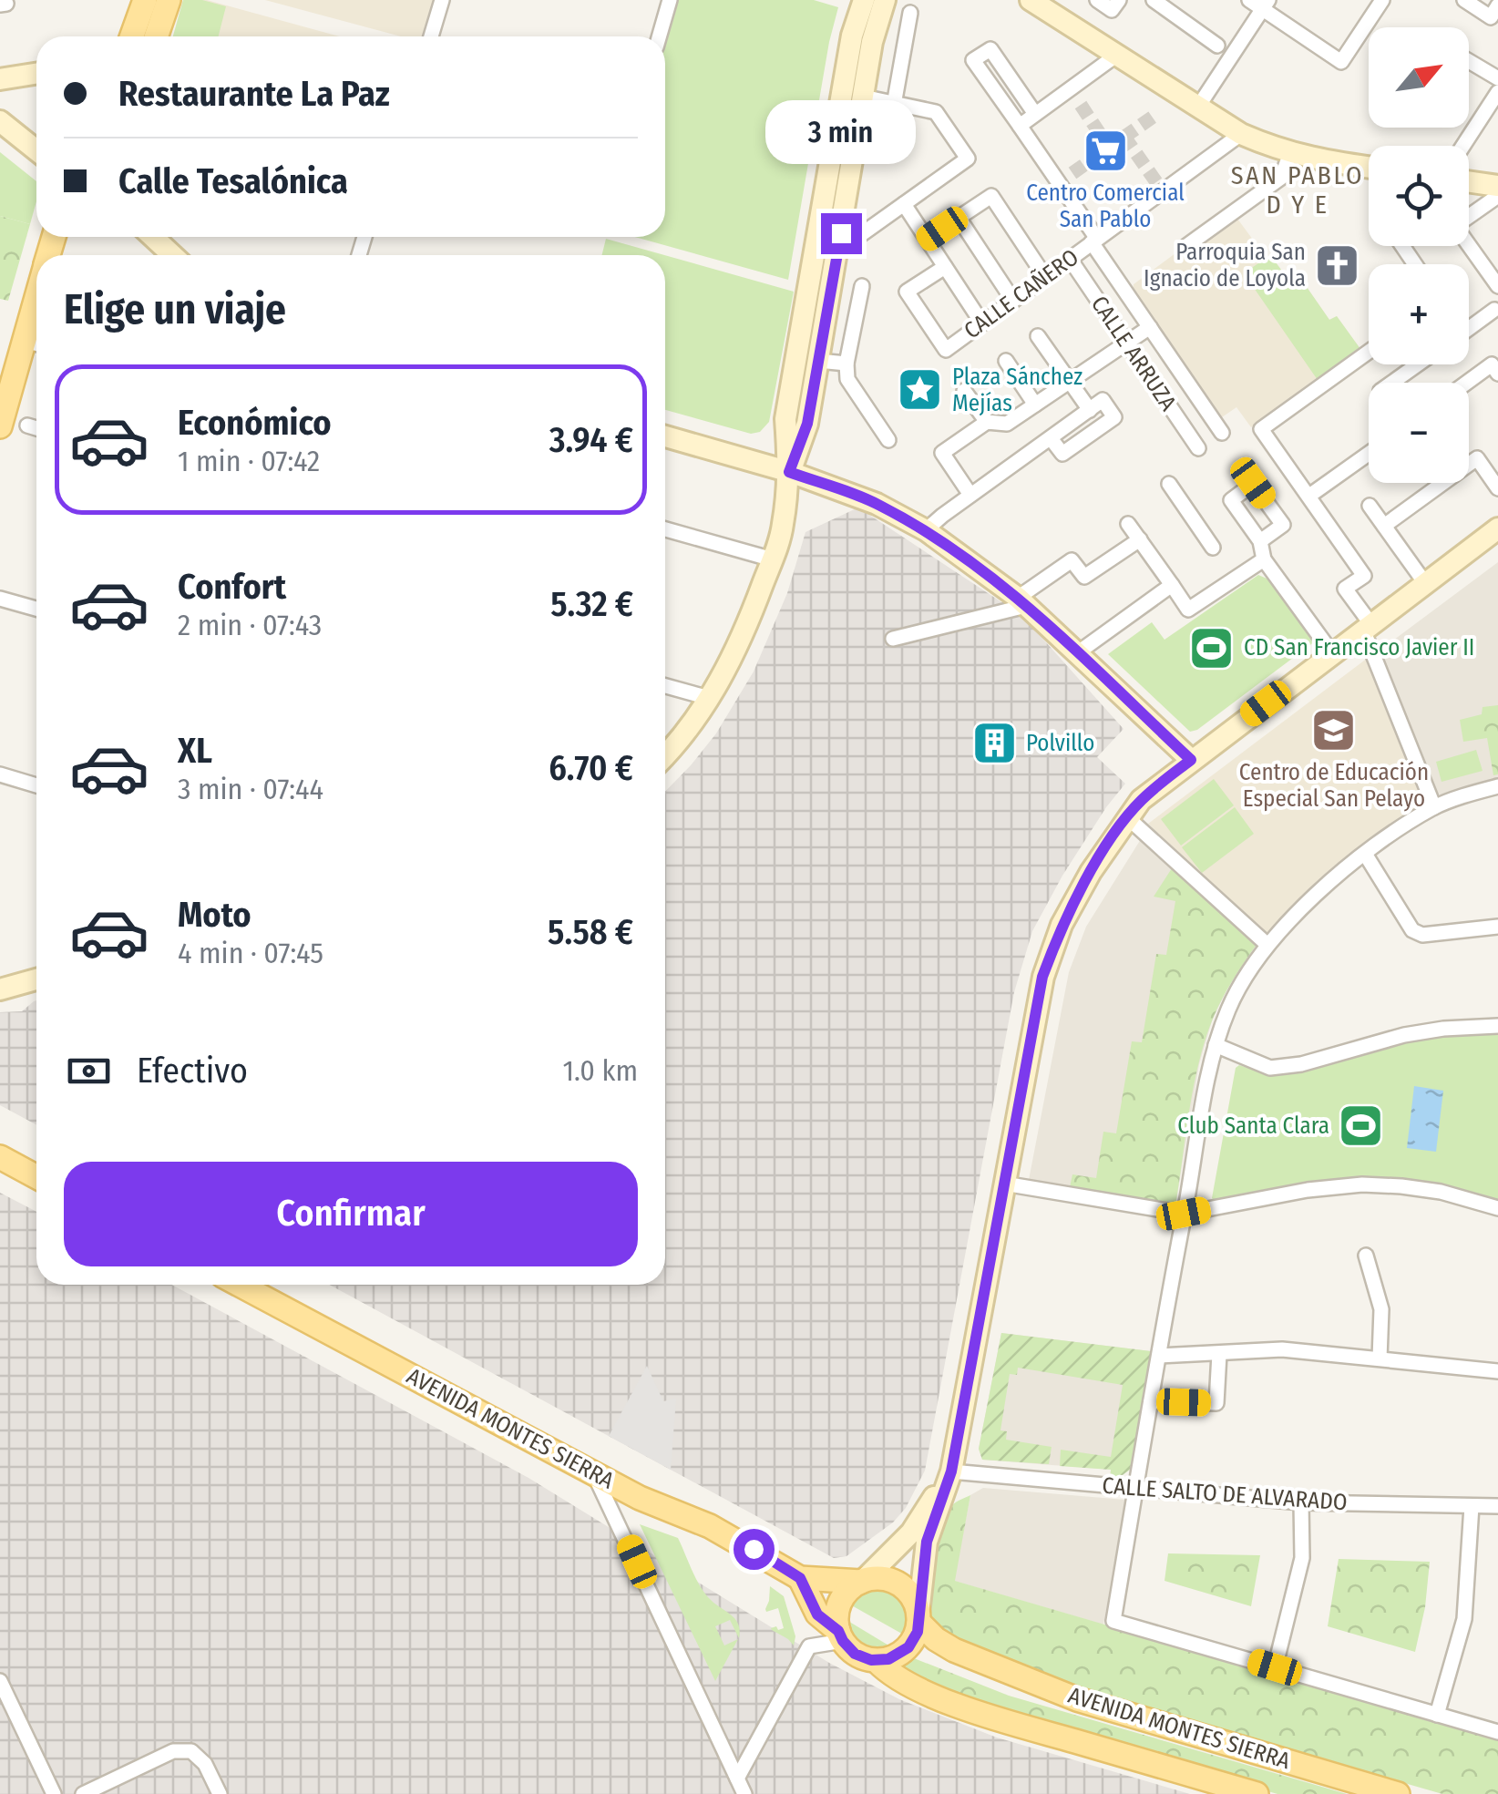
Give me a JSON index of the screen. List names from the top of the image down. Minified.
{"streets":{"main road":["AVENIDA MONTES SIERRA"],"street":["CALLE CAÑERO","CALLE ARRUZA","CALLE SALTO DE ALVARADO"]},"crossings":[["CALLE CAÑERO","CALLE ARRUZA"]],"districts":["SAN PABLO D Y E"],"places":{"supermarket":["Centro Comercial San Pablo"],"church":["Parroquia San Ignacio de Loyola"],"place":["Plaza Sánchez Mejías"],"sports":["CD San Francisco Javier II","Club Santa Clara"],"school or university":["Centro de Educación Especial San Pelayo"],"building":["Polvillo"]},"north":"top right","page":{"map_buttons":["+","−"],"banner":["Restaurante La Paz","Calle Tesalónica"],"bubble":"3 min","heading":"Elige un viaje","list":[{"name":"Económico","note":"1 min · 07:42","value":"3.94 €"},{"name":"Confort","note":"2 min · 07:43","value":"5.32 €"},{"name":"XL","note":"3 min · 07:44","value":"6.70 €"},{"name":"Moto","note":"4 min · 07:45","value":"5.58 €"}],"pay":["Efectivo","1.0 km"],"buttons":"Confirmar"}}
